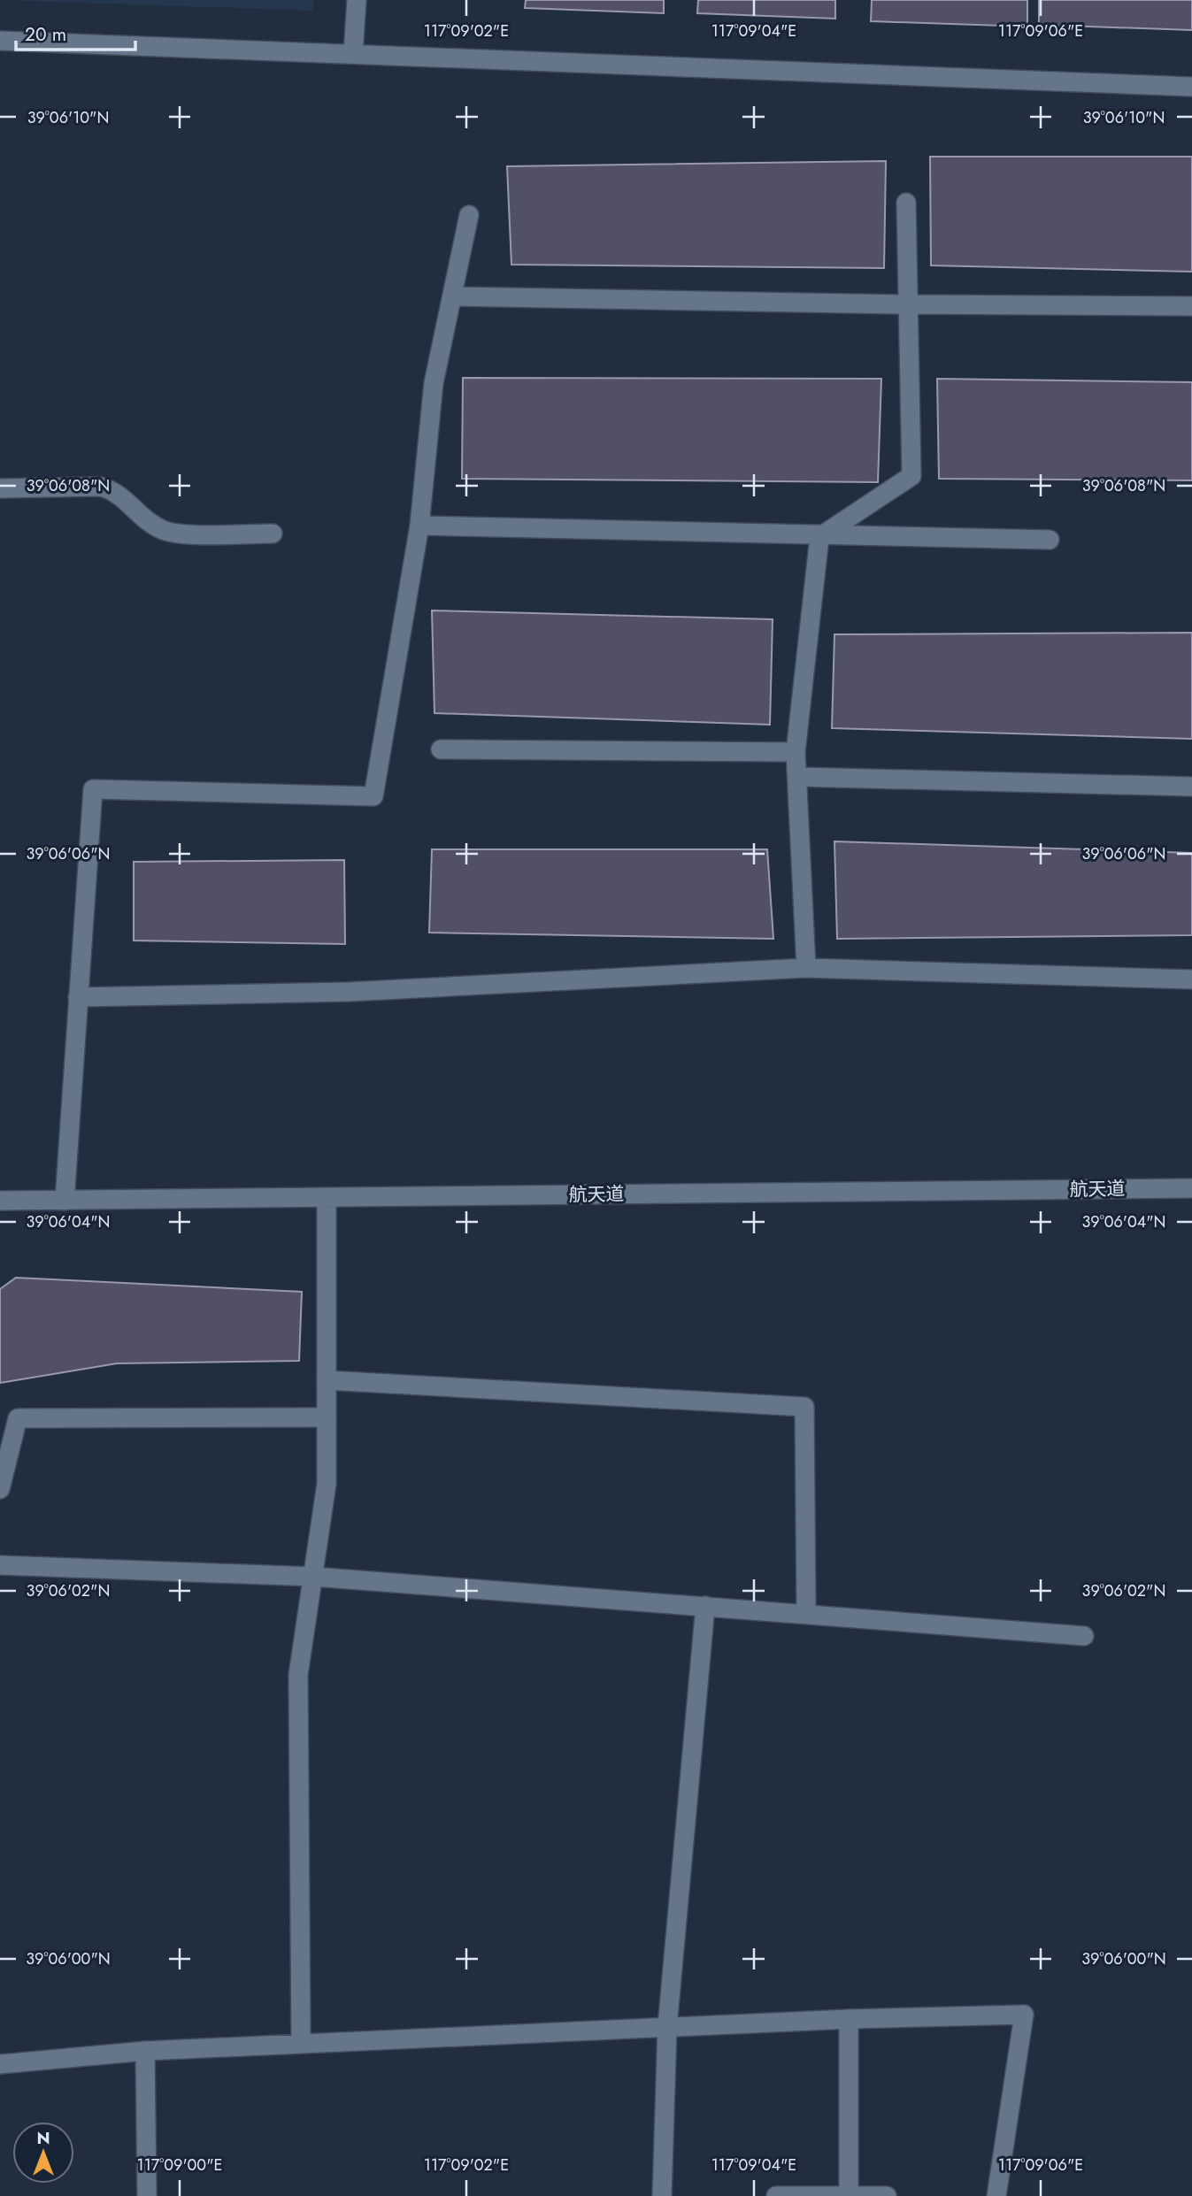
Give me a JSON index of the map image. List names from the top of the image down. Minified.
{"streets":{"street":["航天道"]},"scale_bar":"20 m","north":"top","coordinates":["117°09'02\"E","117°09'04\"E","117°09'06\"E","39°06'10\"N","39°06'08\"N","39°06'06\"N","39°06'04\"N","39°06'02\"N","39°06'00\"N","117°09'00\"E"]}
